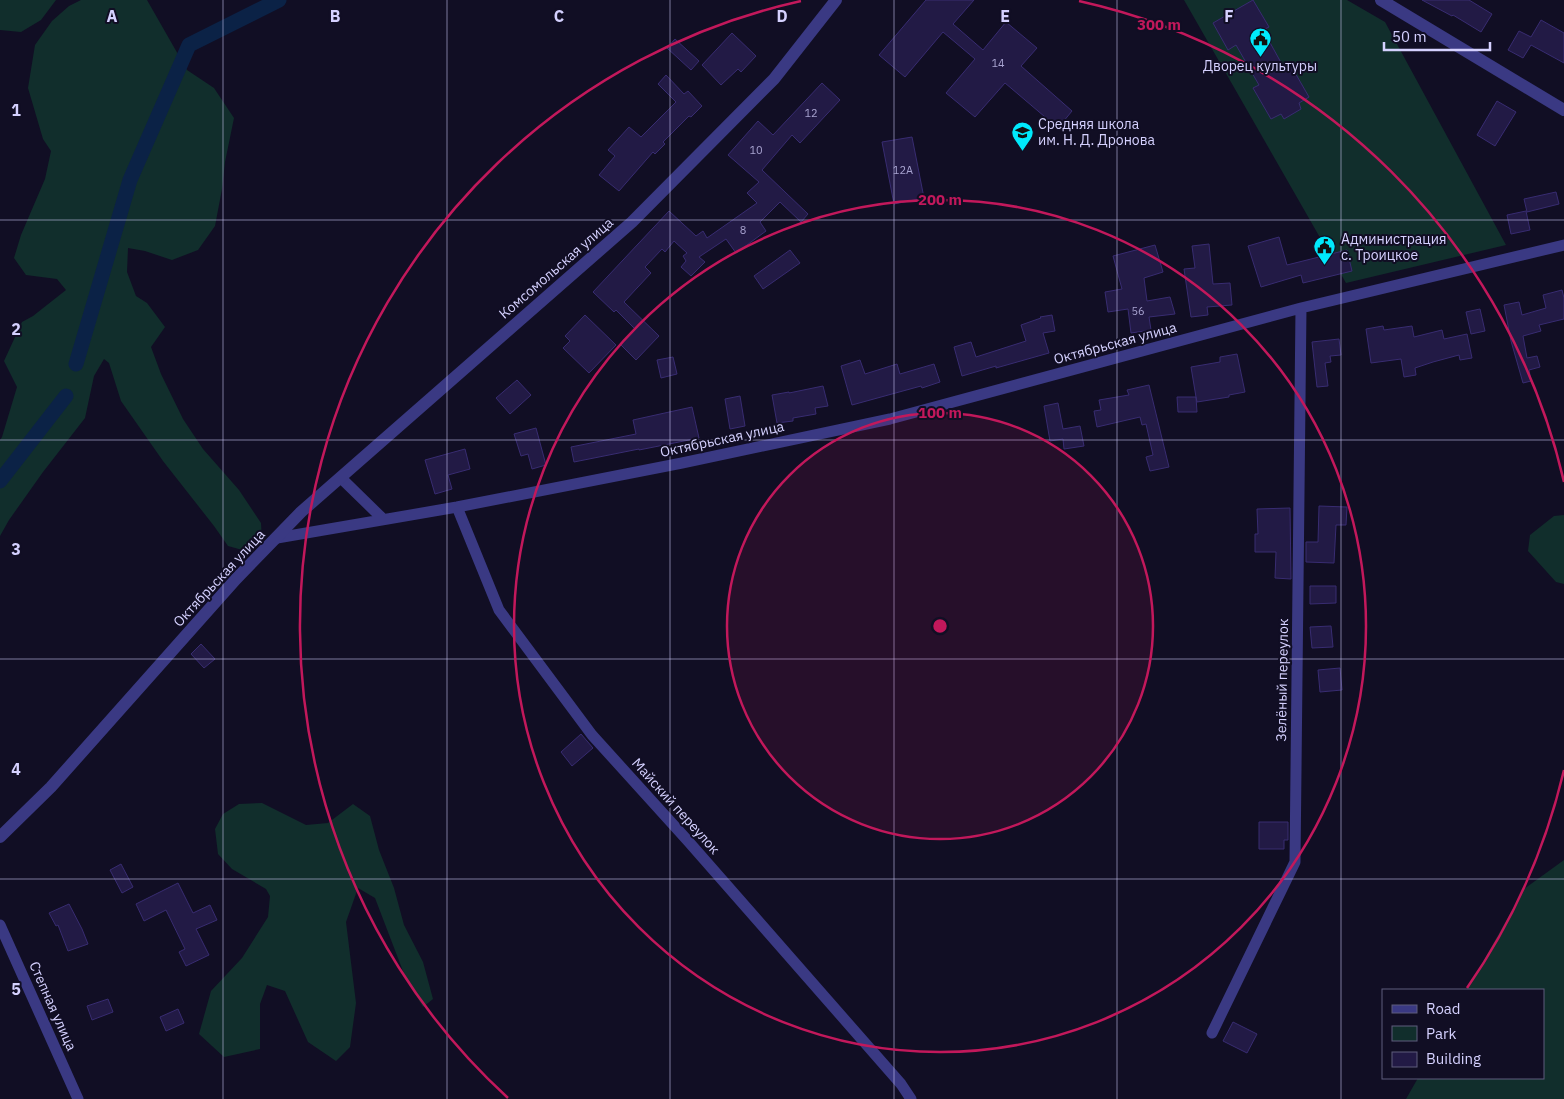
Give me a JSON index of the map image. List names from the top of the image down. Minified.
{"streets":{"street":["Комсомольская улица","Октябрьская улица","Зелёный переулок","Майский переулок","Степная улица"]},"crossings":[["Комсомольская улица","Октябрьская улица"],["Октябрьская улица","Зелёный переулок"],["Октябрьская улица","Майский переулок"]],"places":{"public building":["Дворец культуры","Администрация с. Троицкое"],"school or university":["Средняя школа им. Н. Д. Дронова"]},"house_numbers":["14","12","10","12А","8","56"],"legend":["Road","Park","Building"],"scale_bar":"50 m","grid":{"columns":["A","B","C","D","E","F"],"rows":["1","2","3","4","5"]},"rings":["300 m","200 m","100 m"]}
